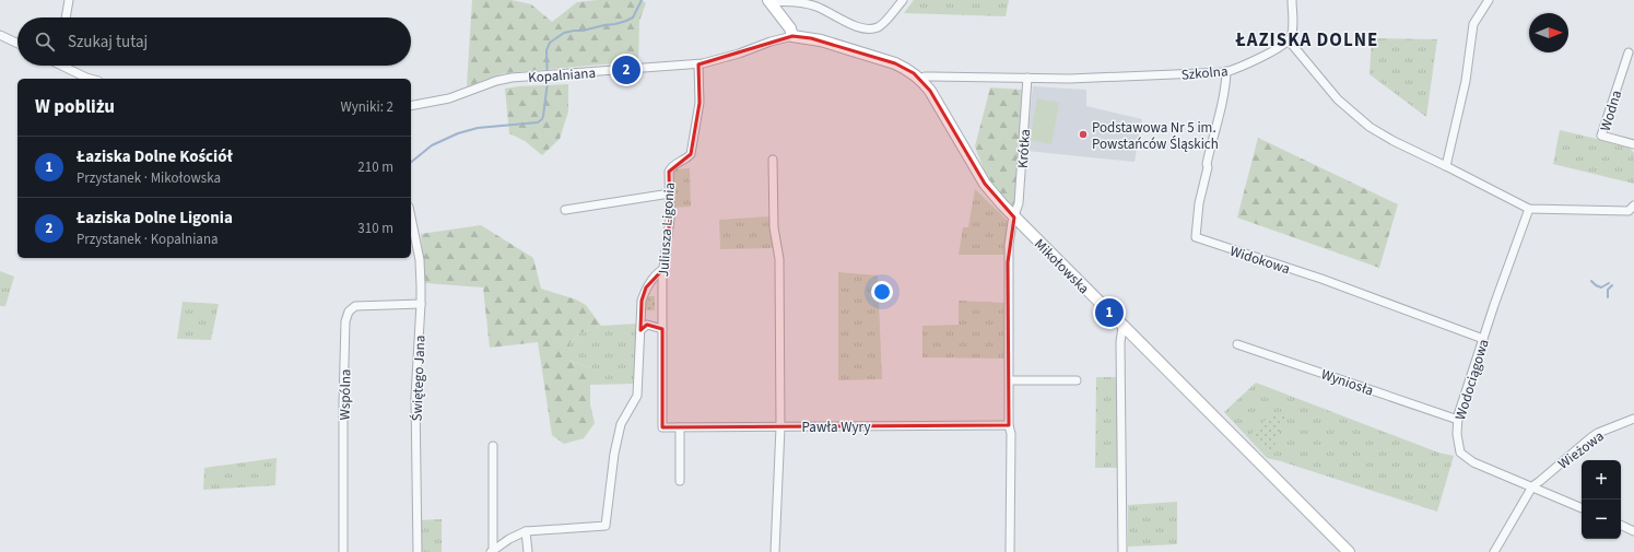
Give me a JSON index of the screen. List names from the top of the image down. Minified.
{"streets":{"street":["Szkolna","Kopalniana","Wodna","Krótka","Juliusza Ligonia","Widokowa","Mikołowska","Świętego Jana","Wodociągowa","Wyniosła","Wspólna","Pawła Wyry","Wieżowa"]},"crossings":[["Szkolna","Krótka"],["Szkolna","Widokowa"],["Szkolna","Mikołowska"],["Kopalniana","Juliusza Ligonia"],["Kopalniana","Mikołowska"],["Krótka","Mikołowska"],["Krótka","Pawła Wyry"],["Juliusza Ligonia","Pawła Wyry"],["Widokowa","Wodociągowa"],["Świętego Jana","Wspólna"],["Wodociągowa","Wyniosła"],["Wodociągowa","Wieżowa"]],"districts":["ŁAZISKA DOLNE"],"places":["Podstawowa Nr 5 im. Powstańców Śląskich"],"north":"right","page":{"search":"Szukaj tutaj","pins":["2","1"],"heading":["W pobliżu","Wyniki: 2"],"list":[{"mark":"1","name":"Łaziska Dolne Kościół","note":"Przystanek · Mikołowska","value":"210 m"},{"mark":"2","name":"Łaziska Dolne Ligonia","note":"Przystanek · Kopalniana","value":"310 m"}],"map_buttons":["+","−"]}}
